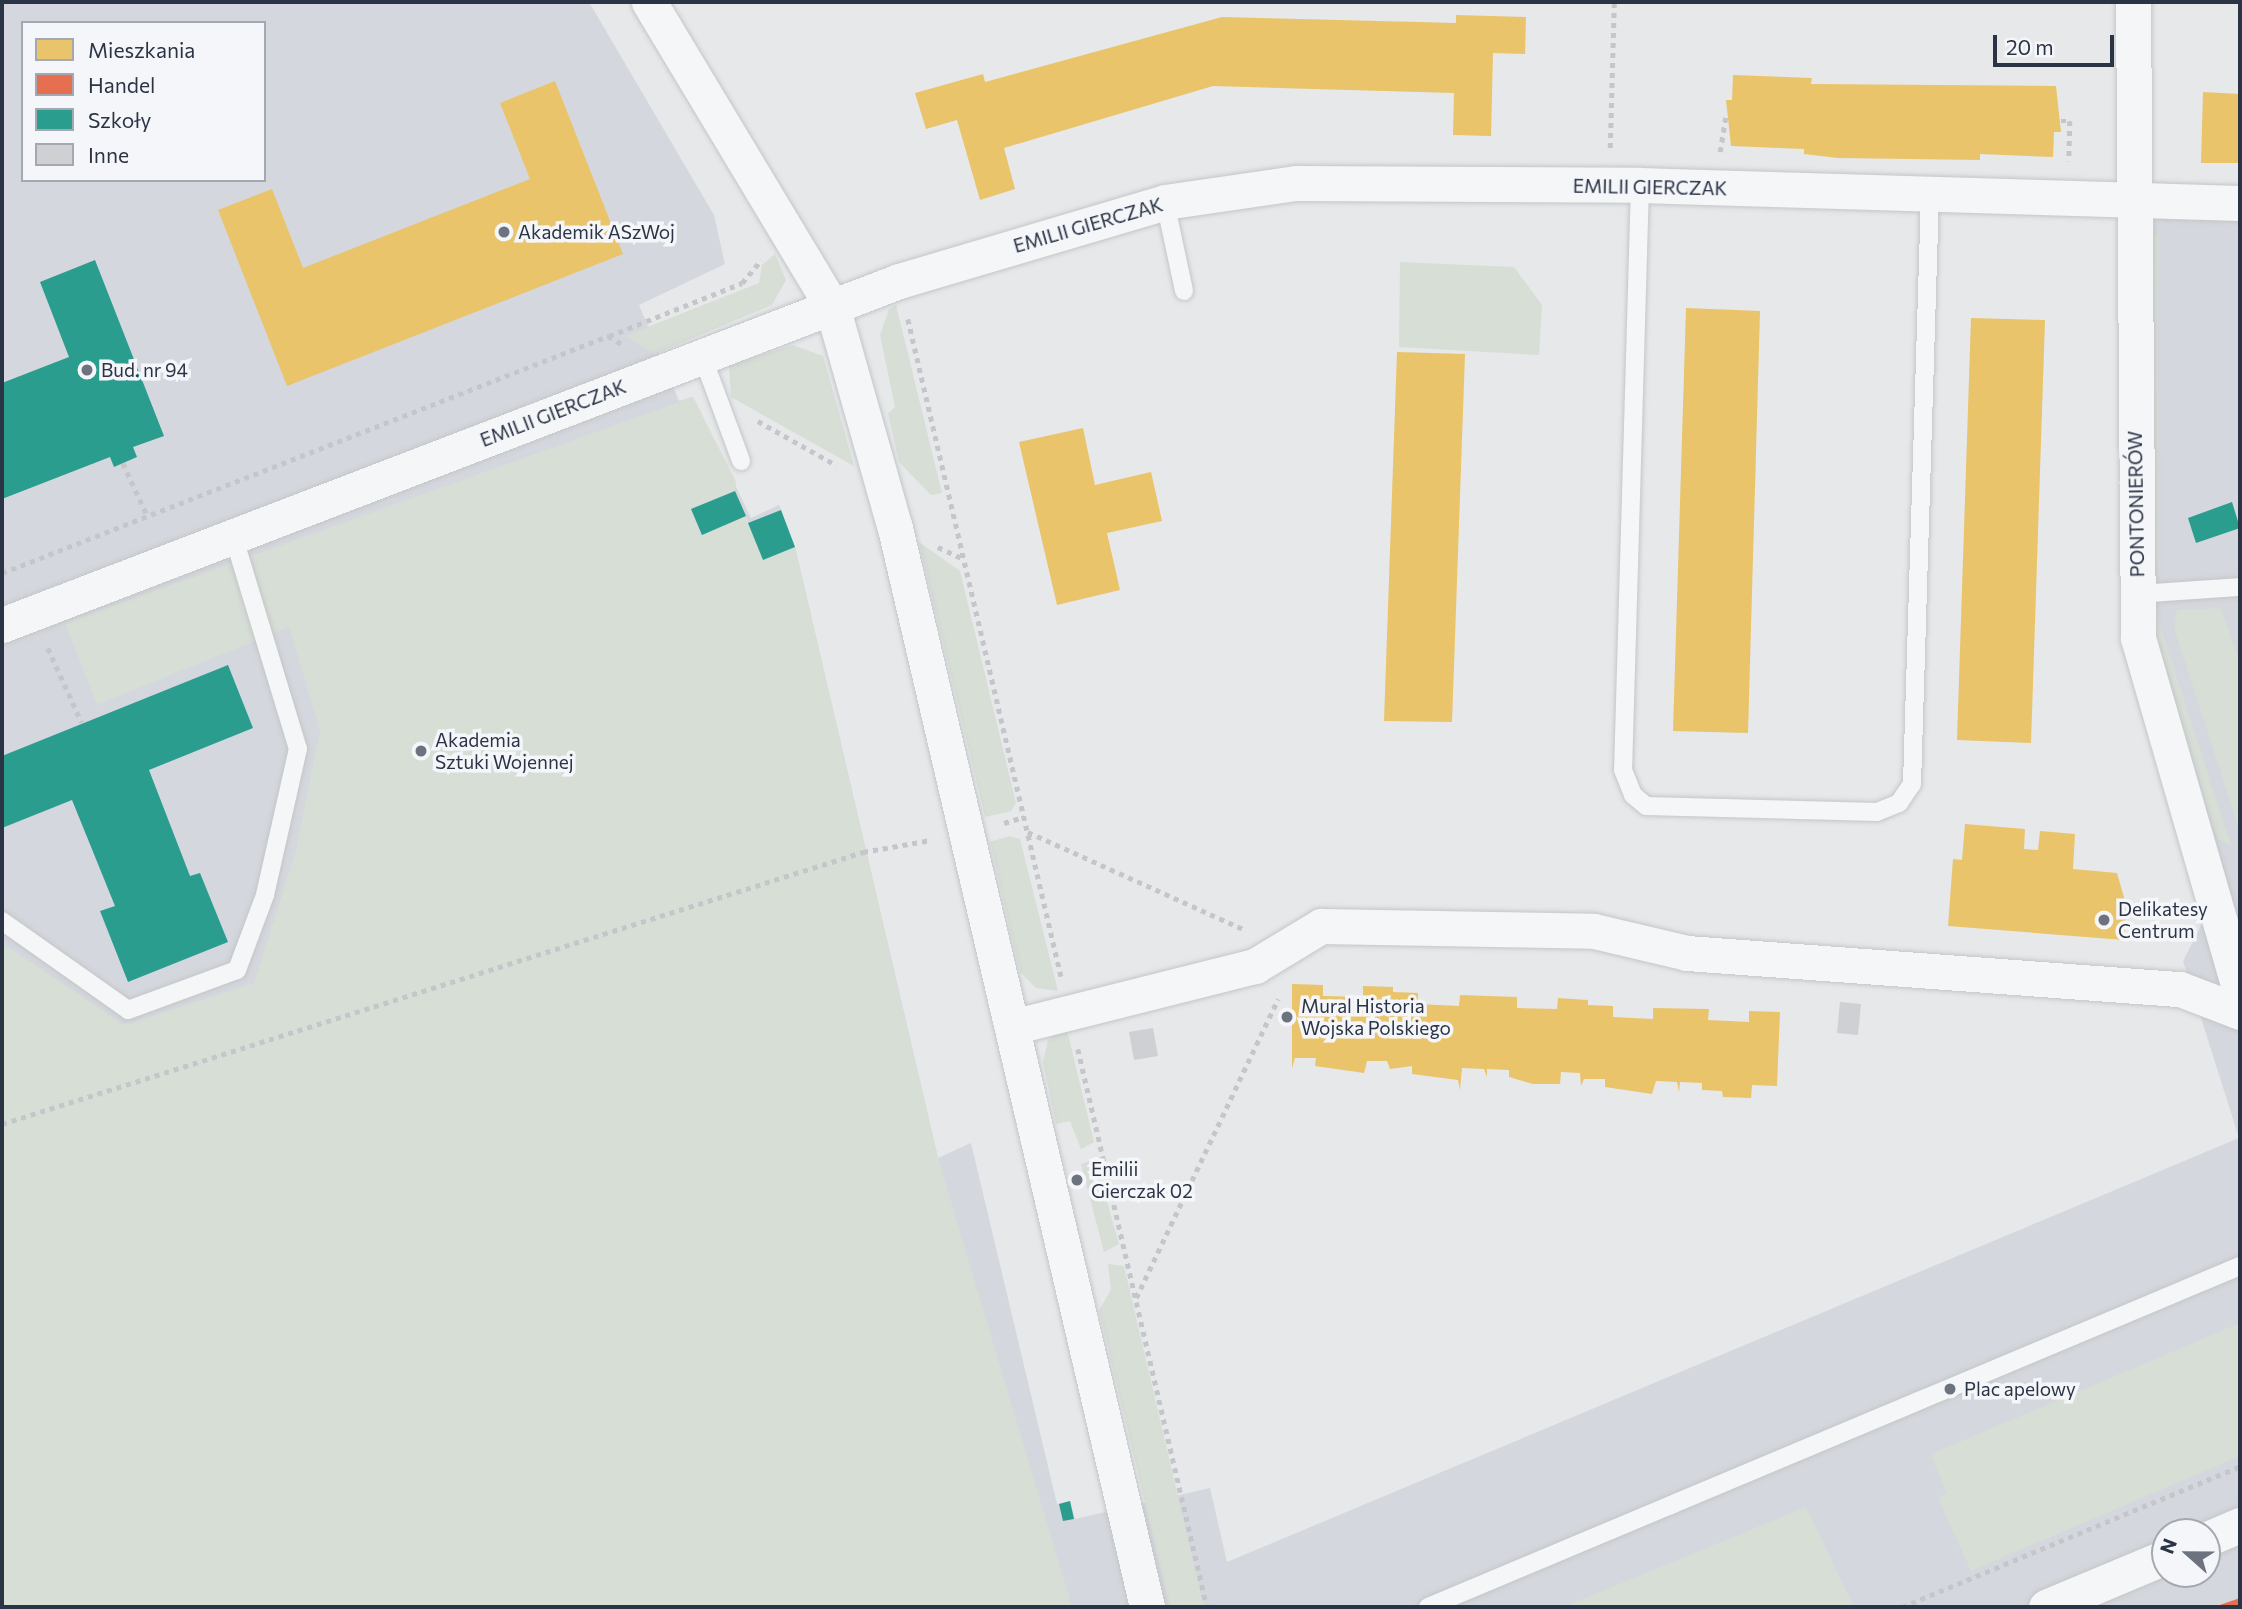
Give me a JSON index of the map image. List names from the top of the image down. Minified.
{"streets":{"street":["EMILII GIERCZAK","PONTONIERÓW"]},"crossings":[["EMILII GIERCZAK","PONTONIERÓW"]],"places":["Akademik ASzWoj","Bud. nr 94","Akademia Sztuki Wojennej","Delikatesy Centrum","Mural Historia Wojska Polskiego","Emilii Gierczak 02","Plac apelowy"],"legend":["Mieszkania","Handel","Szkoły","Inne"],"scale_bar":"20 m","north":"left"}
